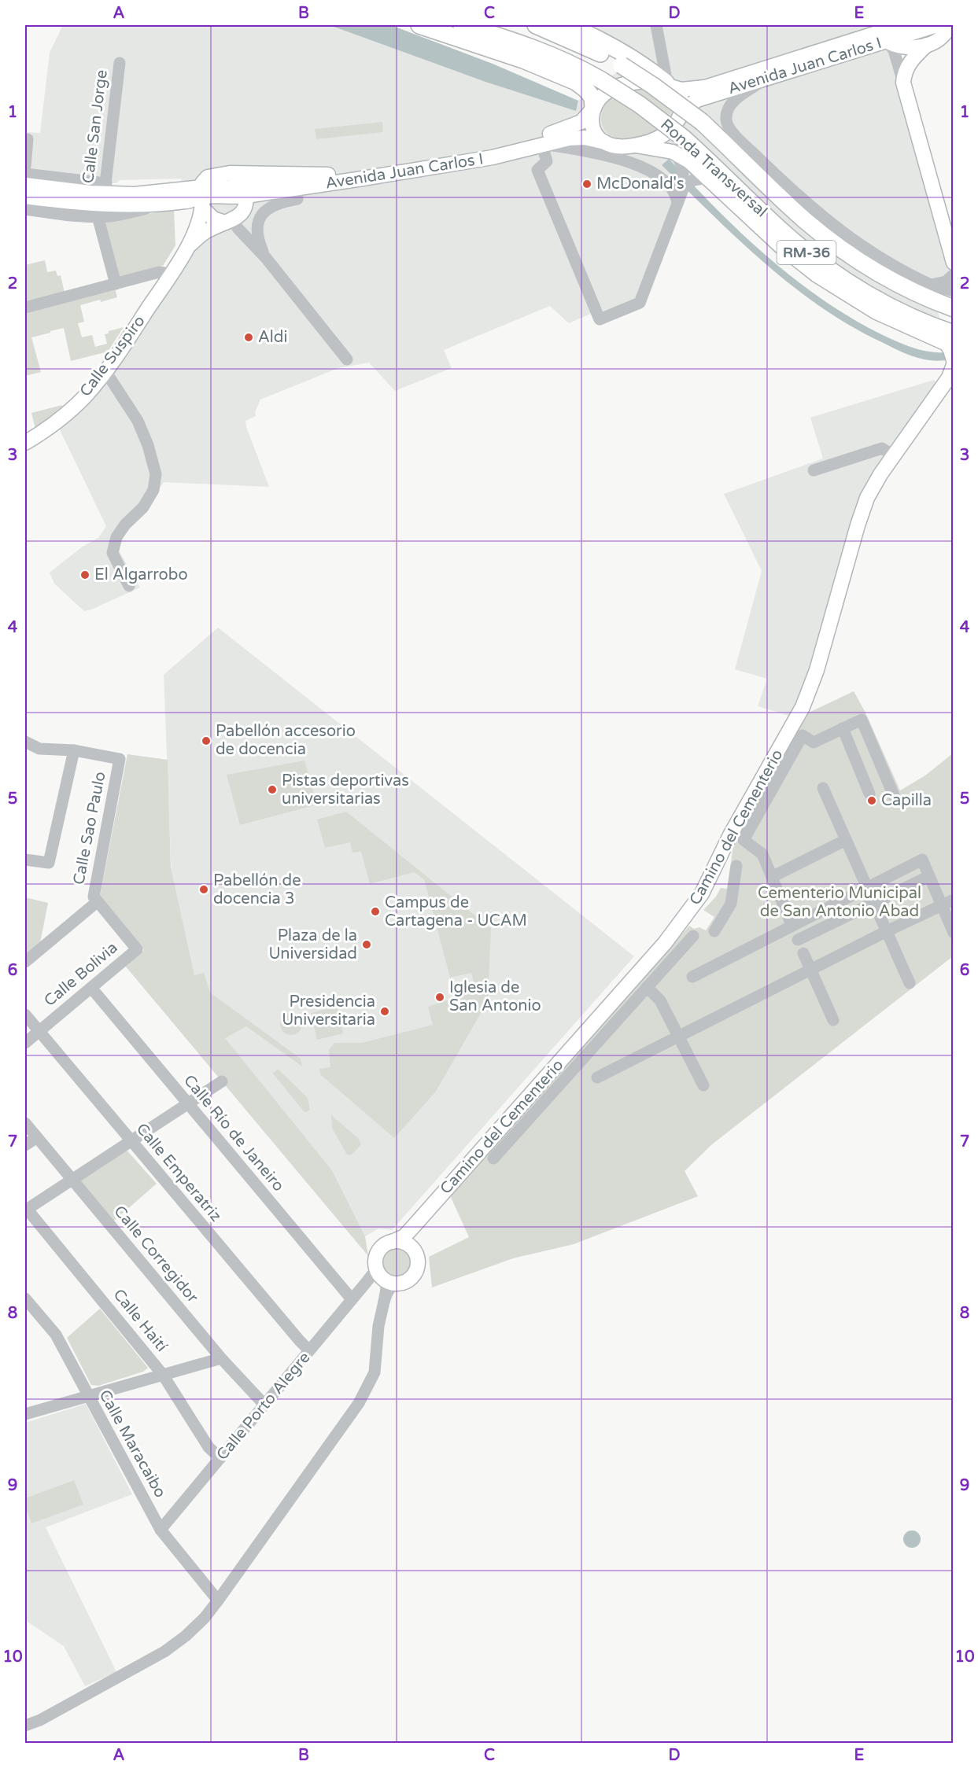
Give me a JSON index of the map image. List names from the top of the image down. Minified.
{"streets":{"highway":["Ronda Transversal","RM-36"],"main road":["Avenida Juan Carlos I","Calle Suspiro","Camino del Cementerio"],"street":["Calle San Jorge","Calle Sao Paulo","Calle Bolivia","Calle Río de Janeiro","Calle Emperatriz","Calle Corregidor","Calle Haití","Calle Porto Alegre","Calle Maracaibo"]},"crossings":[["Camino del Cementerio","Calle Porto Alegre"],["Calle Sao Paulo","Calle Bolivia"],["Calle Bolivia","Calle Río de Janeiro"],["Calle Bolivia","Calle Emperatriz"],["Calle Río de Janeiro","Calle Porto Alegre"],["Calle Emperatriz","Calle Porto Alegre"],["Calle Corregidor","Calle Porto Alegre"],["Calle Haití","Calle Porto Alegre"],["Calle Porto Alegre","Calle Maracaibo"]],"parks":["Cementerio Municipal de San Antonio Abad"],"places":["McDonald's","Aldi","El Algarrobo","Pabellón accesorio de docencia","Pistas deportivas universitarias","Capilla","Pabellón de docencia 3","Campus de Cartagena - UCAM","Plaza de la Universidad","Iglesia de San Antonio","Presidencia Universitaria"],"grid":{"columns":["A","B","C","D","E"],"rows":["1","2","3","4","5","6","7","8","9","10"]}}
